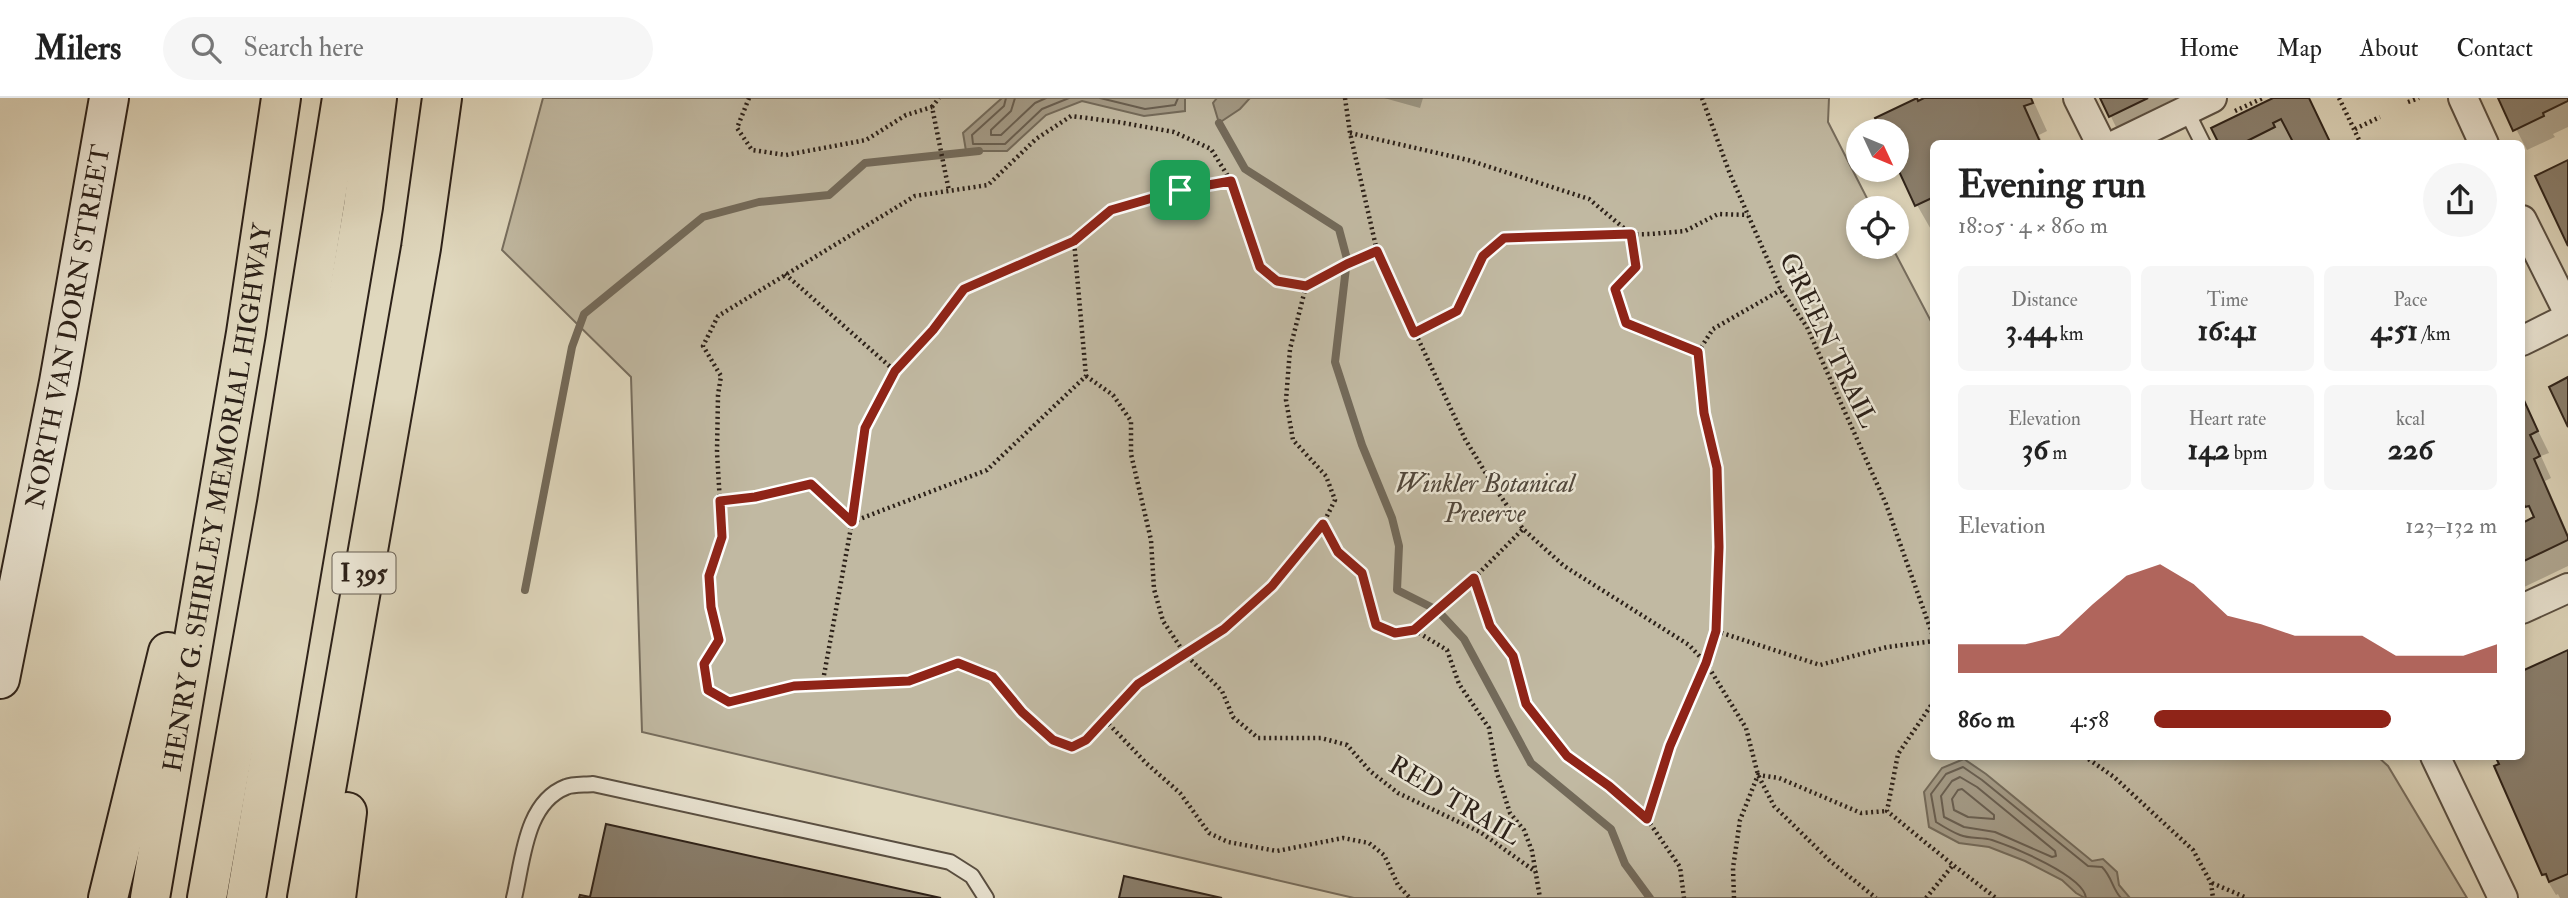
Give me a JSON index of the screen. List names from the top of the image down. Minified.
{"streets":{"highway":["HENRY G. SHIRLEY MEMORIAL HIGHWAY","I 395"],"main road":["NORTH VAN DORN STREET"],"path":["GREEN TRAIL","RED TRAIL"]},"parks":["Winkler Botanical Preserve"],"north":"bottom right","page":{"header":"Milers","search":"Search here","nav":["Home","Map","About","Contact"],"heading":["Evening run","18:05 · 4 × 860 m"],"stats":[["Distance","3.44 km"],["Time","16:41"],["Pace","4:51 /km"],["Elevation","36 m"],["Heart rate","142 bpm"],["kcal","226"]],"chart":["Elevation","123–132 m"],"list":[{"name":"860 m","note":"4:58"}]}}
